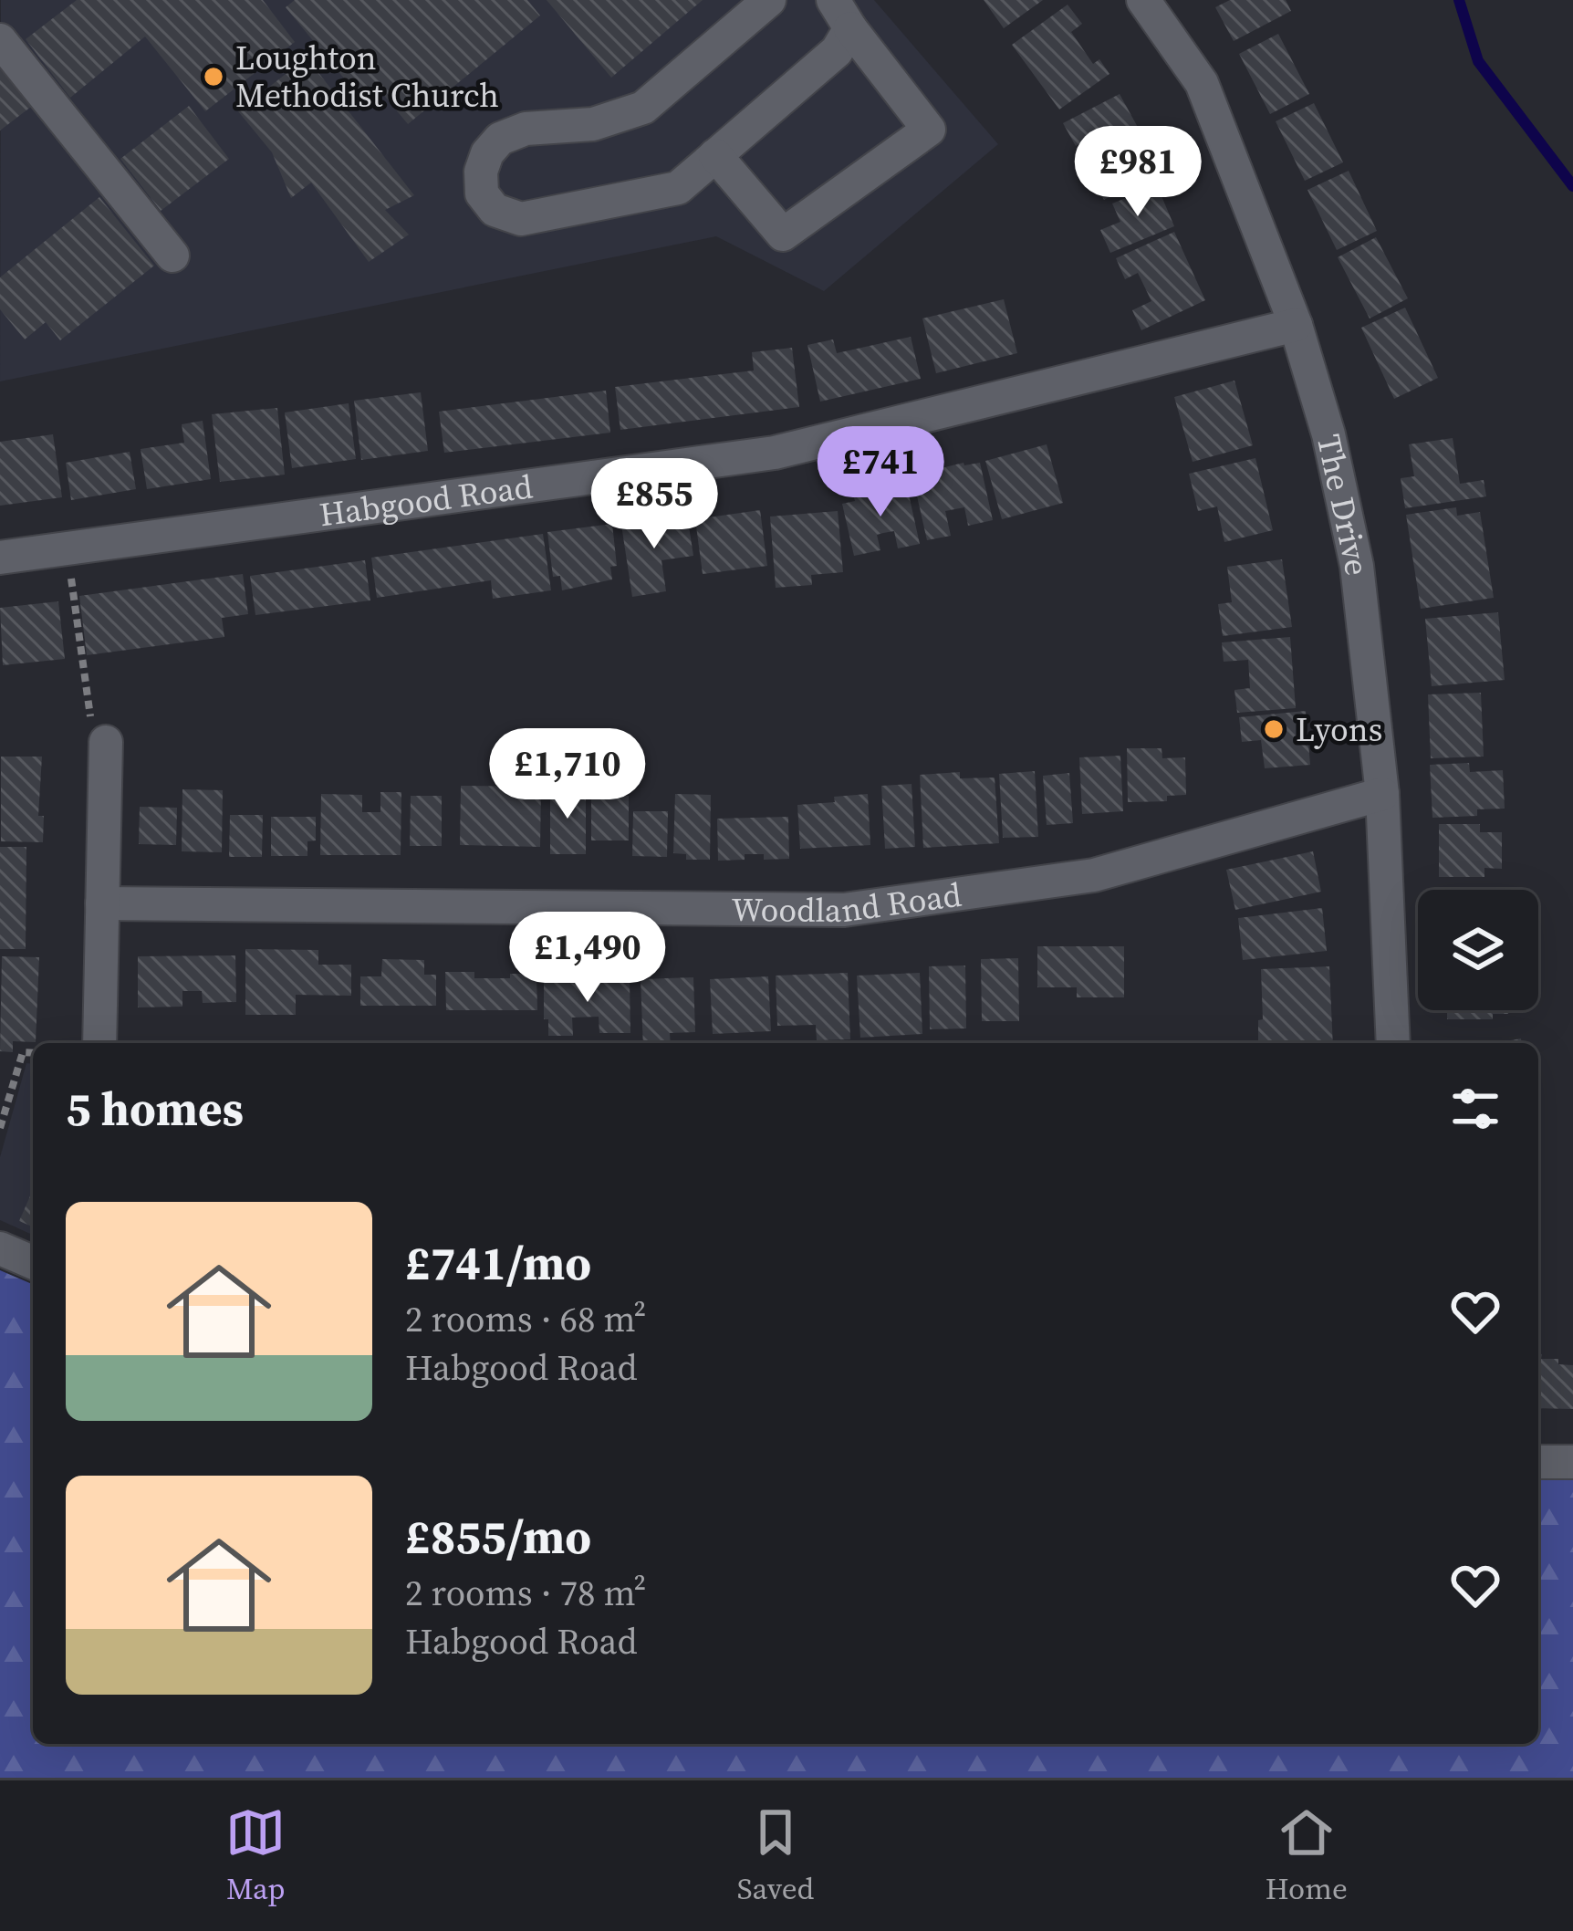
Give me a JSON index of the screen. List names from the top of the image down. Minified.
{"streets":{"street":["Habgood Road","The Drive","Woodland Road"]},"crossings":[["Habgood Road","The Drive"],["The Drive","Woodland Road"]],"places":["Loughton Methodist Church","Lyons"],"page":{"price":["£981","£741","£855","£1,710","£1,490"],"heading":"5 homes","list":[{"name":"£741/mo","note":"2 rooms · 68 m² · Habgood Road"},{"name":"£855/mo","note":"2 rooms · 78 m² · Habgood Road"}],"tabs":["Map","Saved","Home"]}}
